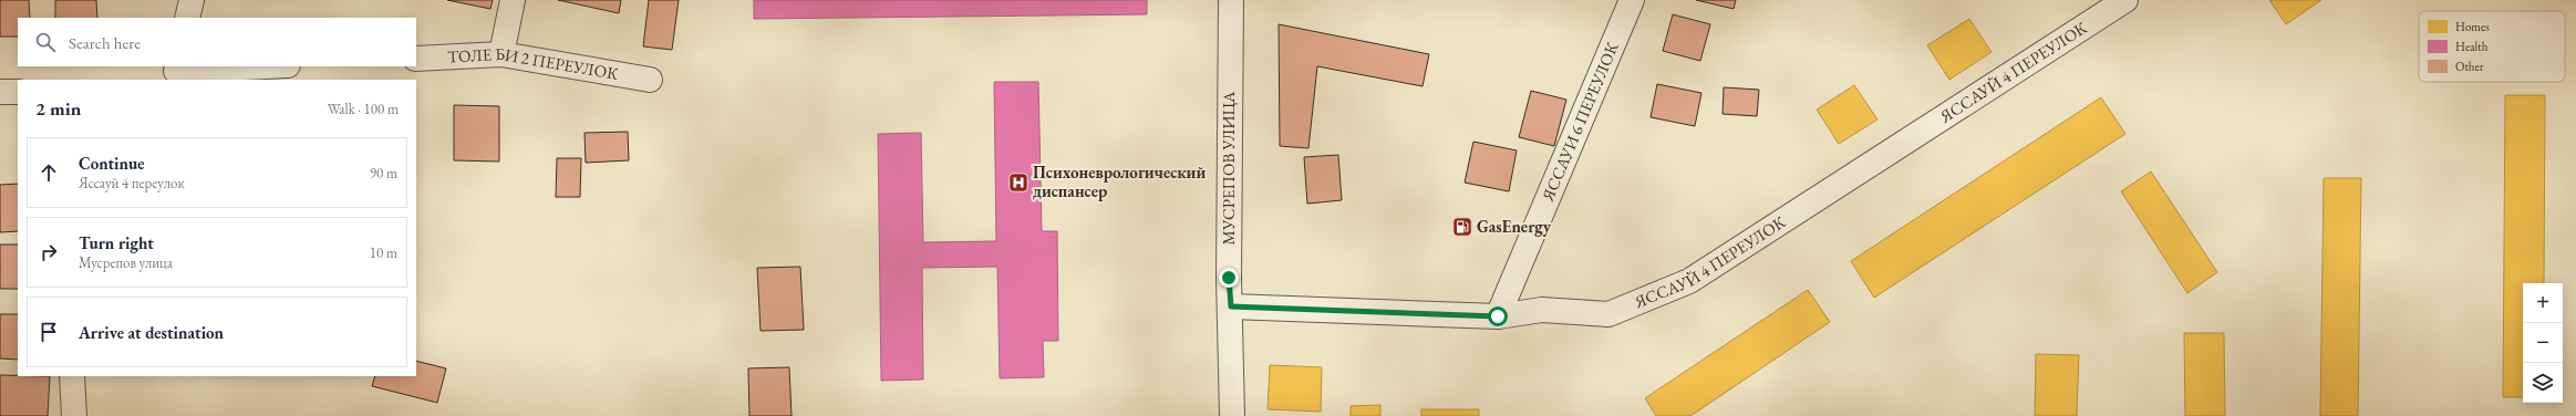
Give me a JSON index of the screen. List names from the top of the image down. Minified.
{"streets":{"street":["ТОЛЕ БИ 2 ПЕРЕУЛОК","ЯССАУЙ 4 ПЕРЕУЛОК","ЯССАУИ 6 ПЕРЕУЛОК","МУСРЕПОВ УЛИЦА"]},"crossings":[["ЯССАУЙ 4 ПЕРЕУЛОК","ЯССАУИ 6 ПЕРЕУЛОК"],["ЯССАУЙ 4 ПЕРЕУЛОК","МУСРЕПОВ УЛИЦА"]],"places":{"hospital":["Психоневрологический диспансер"],"fuel station":["GasEnergy"]},"legend":["Homes","Health","Other"],"page":{"search":"Search here","heading":["2 min","Walk · 100 m"],"list":[["Continue","Яссауй 4 переулок","90 m"],["Turn right","Мусрепов улица","10 m"],"Arrive at destination"],"map_buttons":["+","−"]}}
